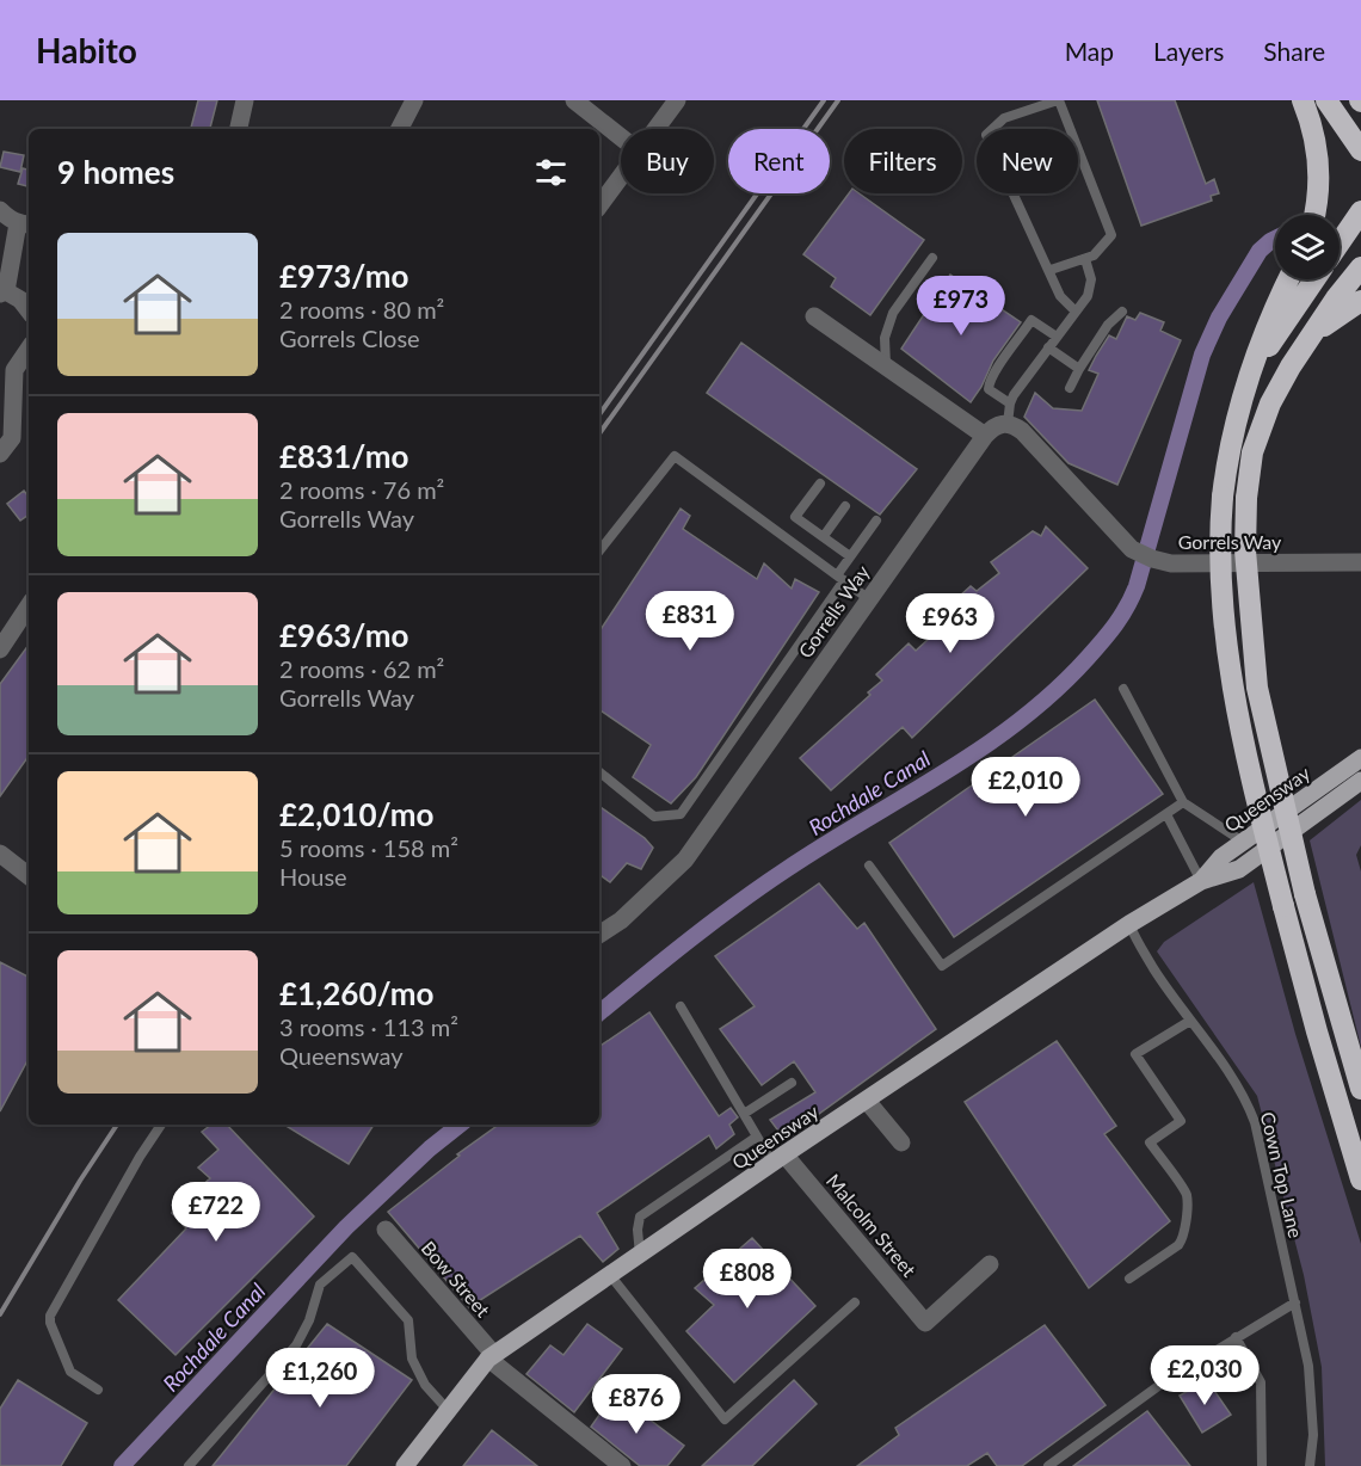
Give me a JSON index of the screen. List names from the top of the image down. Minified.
{"streets":{"main road":["Queensway"],"street":["Gorrels Way","Gorrells Way","Malcolm Street","Bow Street"],"lane":["Cown Top Lane"]},"crossings":[["Gorrels Way","Gorrells Way"],["Queensway","Cown Top Lane"],["Queensway","Malcolm Street"],["Queensway","Bow Street"]],"water":["Rochdale Canal"],"page":{"header":"Habito","nav":["Map","Layers","Share"],"chip":["Buy","Rent","Filters","New"],"heading":"9 homes","list":[{"name":"£973/mo","note":"2 rooms · 80 m² · Gorrels Close"},{"name":"£831/mo","note":"2 rooms · 76 m² · Gorrells Way"},{"name":"£963/mo","note":"2 rooms · 62 m² · Gorrells Way"},{"name":"£2,010/mo","note":"5 rooms · 158 m² · House"},{"name":"£1,260/mo","note":"3 rooms · 113 m² · Queensway"}],"price":["£973","£831","£963","£2,010","£722","£808","£2,030","£1,260","£876"]}}
